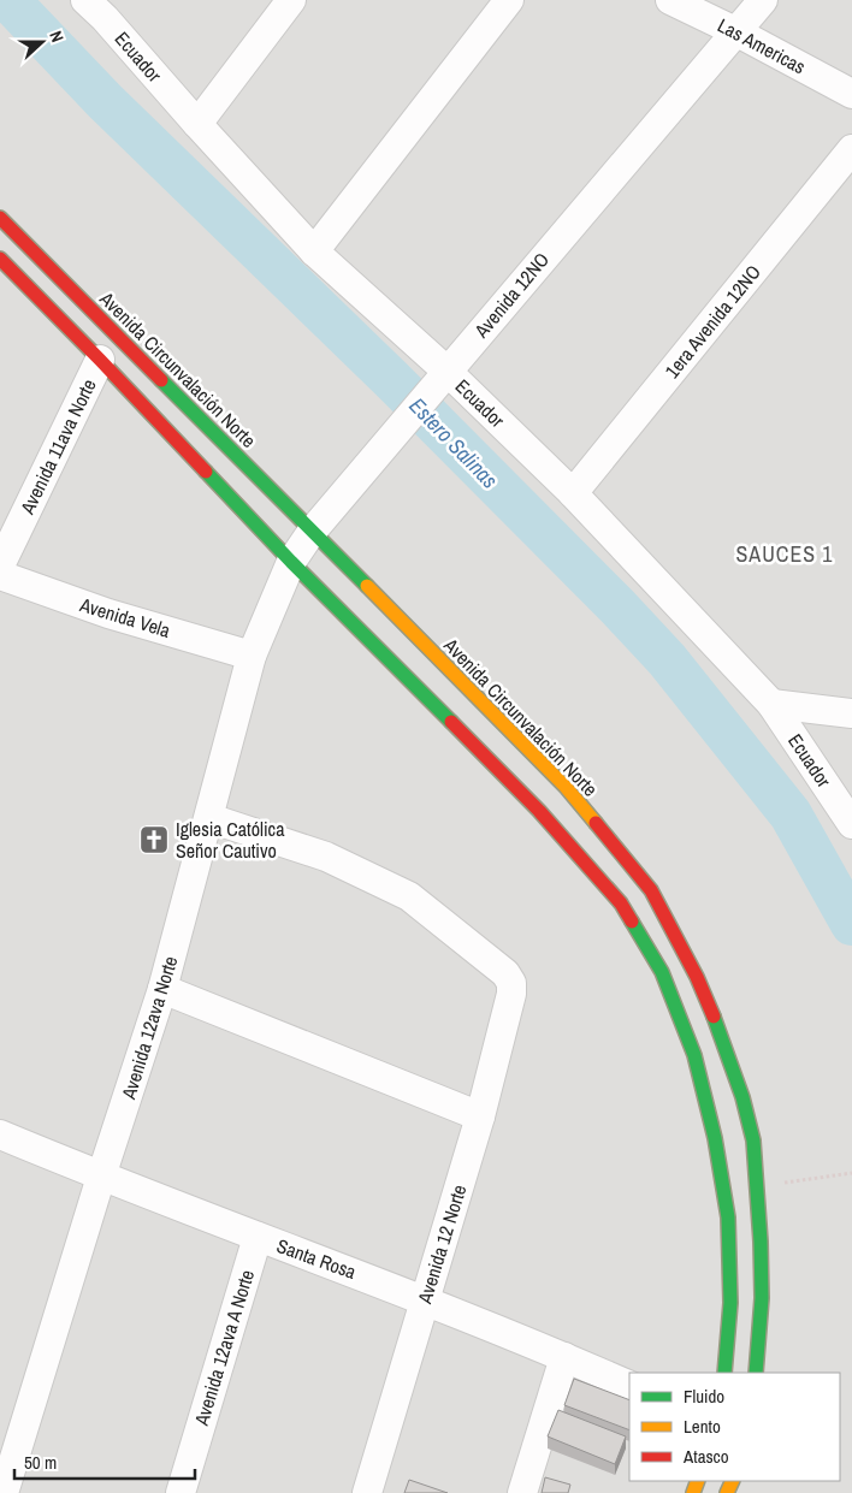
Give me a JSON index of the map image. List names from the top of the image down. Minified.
{"streets":{"main road":["Avenida Circunvalación Norte"],"street":["Las Americas","Ecuador","Avenida 12NO","1era Avenida 12NO","Avenida 11ava Norte","Avenida Vela","Avenida 12ava Norte","Avenida 12 Norte","Santa Rosa","Avenida 12ava A Norte"]},"crossings":[["Las Americas","Avenida 12NO"],["Ecuador","Avenida 12NO"],["Ecuador","1era Avenida 12NO"],["Avenida 12NO","Avenida Circunvalación Norte"],["Avenida 12NO","Avenida 12ava Norte"],["Avenida Vela","Avenida 12ava Norte"],["Avenida 12ava Norte","Avenida 12 Norte"],["Avenida 12ava Norte","Santa Rosa"],["Avenida 12 Norte","Santa Rosa"],["Santa Rosa","Avenida 12ava A Norte"]],"districts":["SAUCES 1"],"water":["Estero Salinas"],"places":{"church":["Iglesia Católica Señor Cautivo"]},"legend":["Fluido","Lento","Atasco"],"scale_bar":"50 m","north":"right"}
